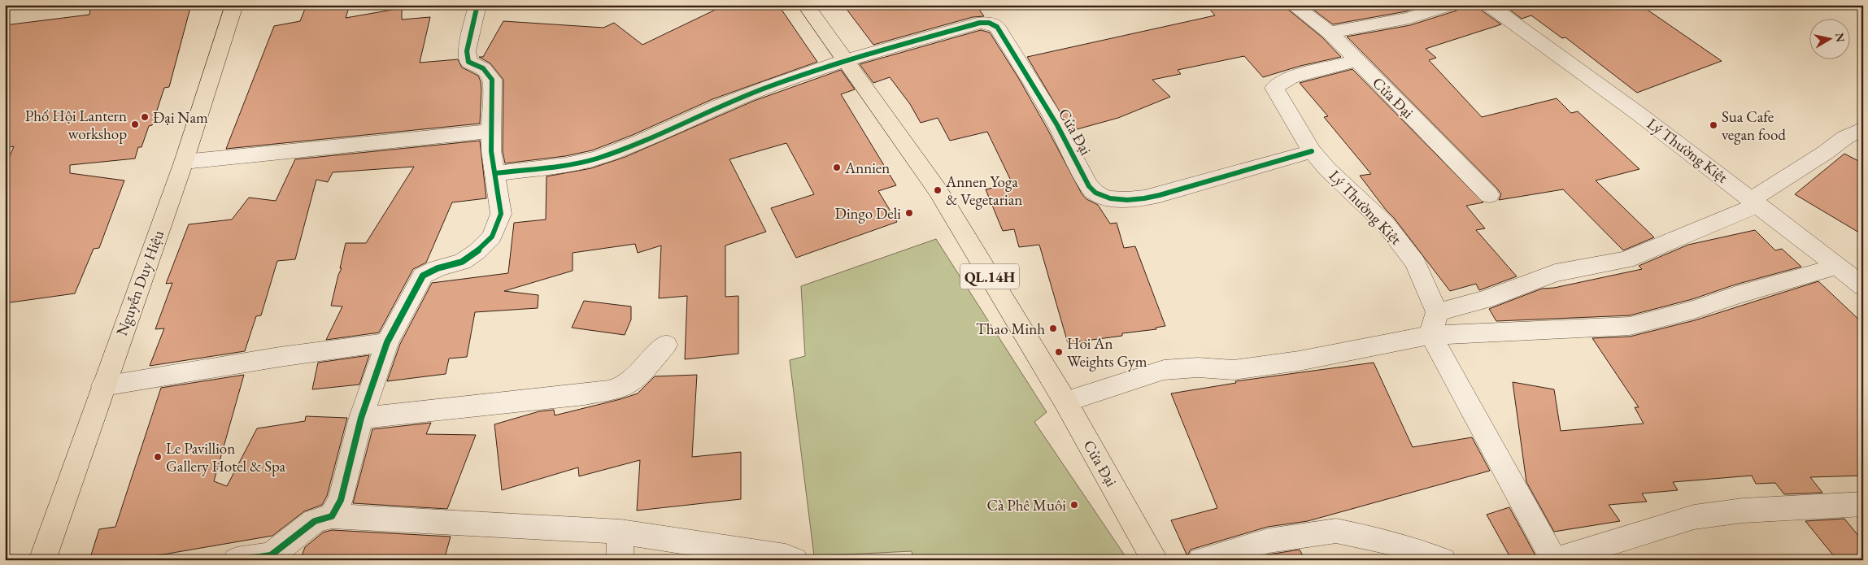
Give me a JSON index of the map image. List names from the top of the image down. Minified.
{"streets":{"main road":["Cửa Đại","QL.14H","Nguyễn Duy Hiệu"],"street":["Lý Thường Kiệt"]},"crossings":[["Cửa Đại","Lý Thường Kiệt"]],"places":["Đại Nam","Phố Hội Lantern workshop","Sua Cafe vegan food","Annien","Annen Yoga & Vegetarian","Dingo Deli","Thao Minh","Hoi An Weights Gym","Le Pavillion Gallery Hotel & Spa","Cà Phê Muôi"],"north":"right"}
